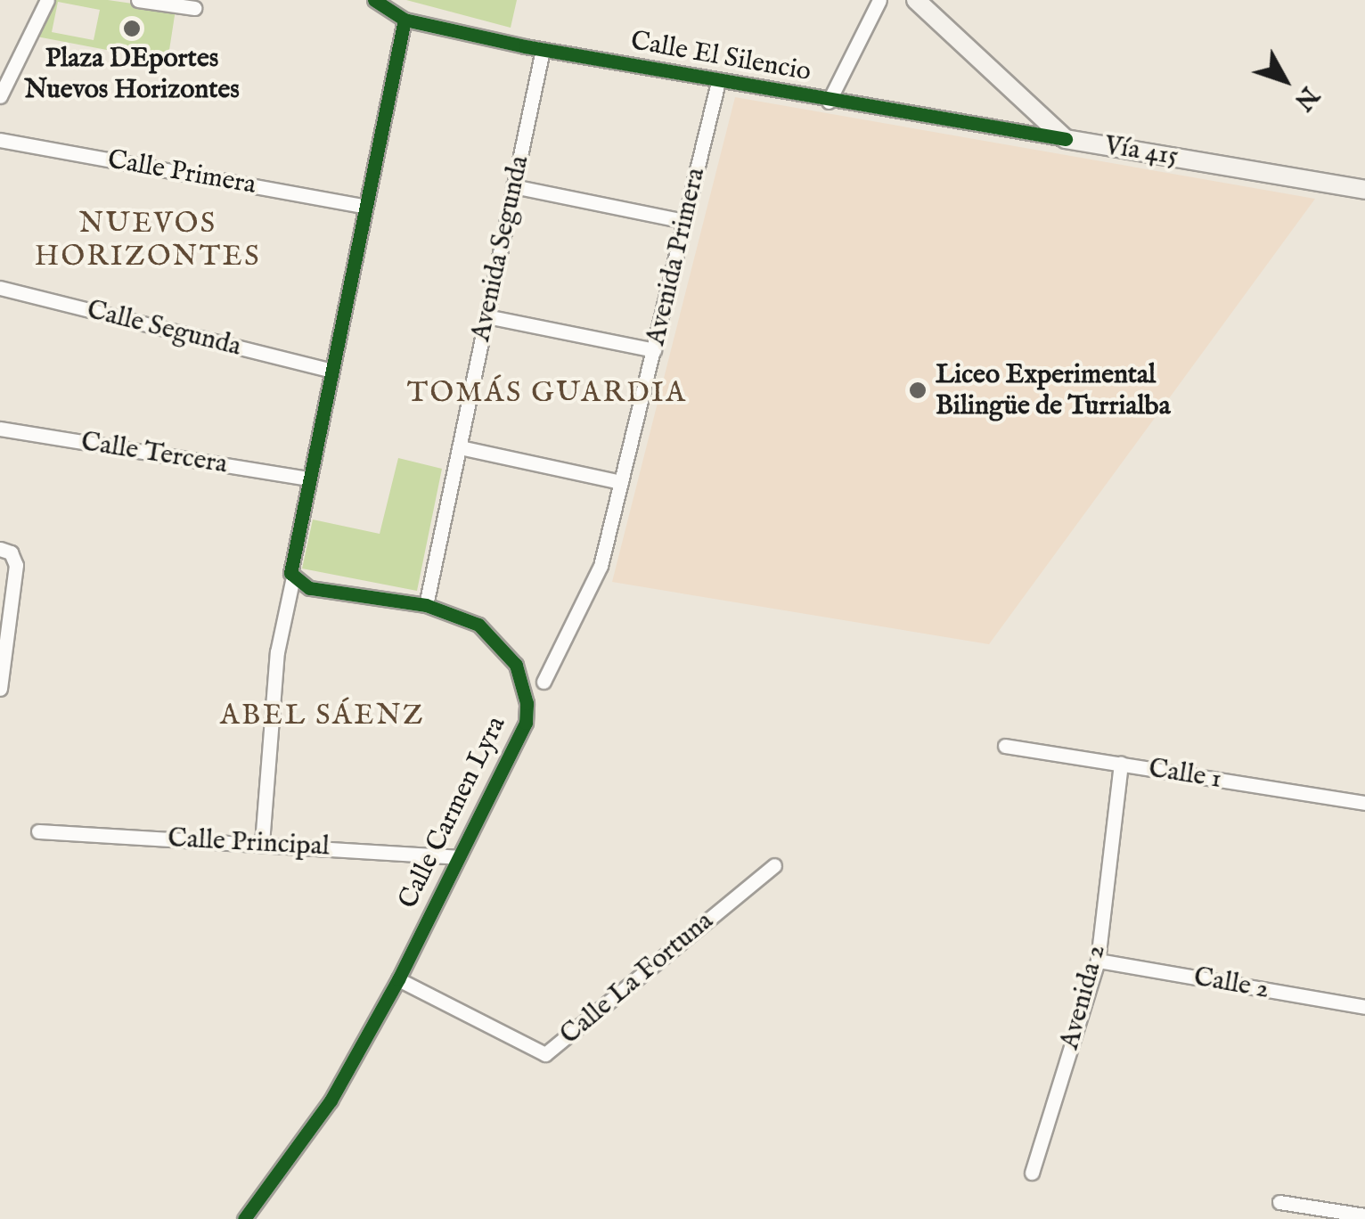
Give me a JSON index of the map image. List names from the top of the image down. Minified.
{"streets":{"street":["Calle El Silencio","Vía 415","Calle Primera","Avenida Segunda","Avenida Primera","Calle Segunda","Calle Tercera","Calle 1","Calle Carmen Lyra","Calle Principal","Calle La Fortuna","Calle 2","Avenida 2"]},"crossings":[["Calle El Silencio","Vía 415"],["Calle El Silencio","Avenida Segunda"],["Calle El Silencio","Avenida Primera"],["Avenida Segunda","Calle Carmen Lyra"],["Calle 1","Avenida 2"],["Calle Carmen Lyra","Calle Principal"],["Calle Carmen Lyra","Calle La Fortuna"],["Calle 2","Avenida 2"]],"districts":["NUEVOS HORIZONTES","TOMÁS GUARDIA","ABEL SÁENZ"],"places":["Plaza DEportes Nuevos Horizontes","Liceo Experimental Bilingüe de Turrialba"],"north":"bottom right"}
